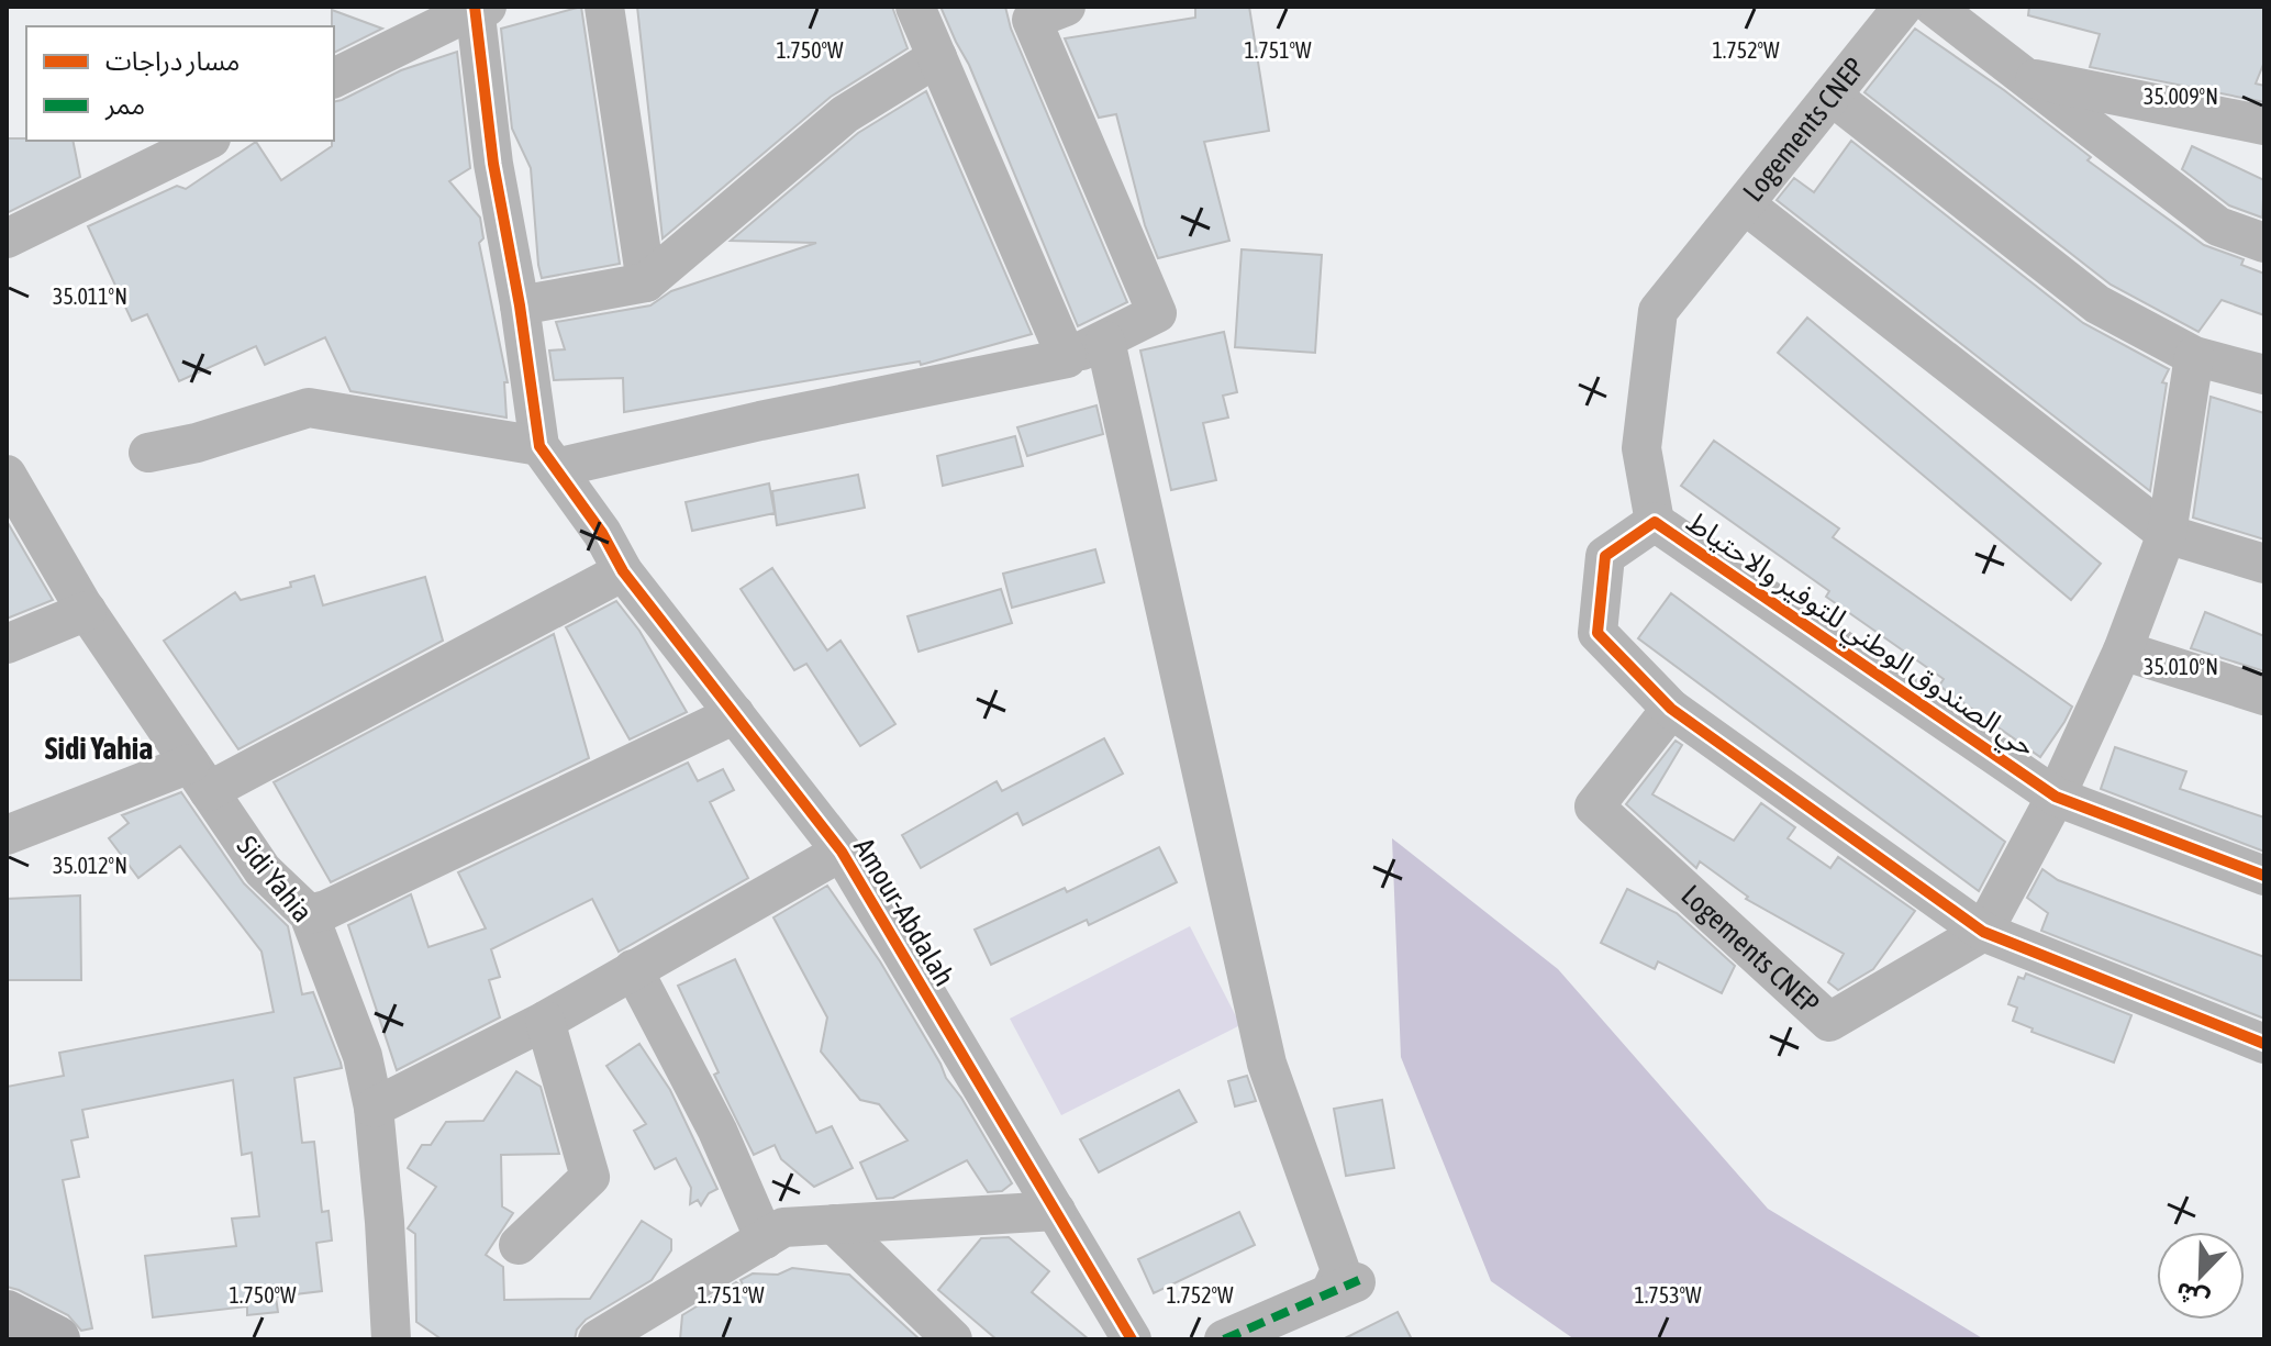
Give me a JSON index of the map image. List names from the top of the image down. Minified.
{"streets":{"street":["Logements CNEP","حي الصندوق الوطني للتوفير والاحتياط","Sidi Yahia","Amour-Abdalah"]},"crossings":[["Logements CNEP","حي الصندوق الوطني للتوفير والاحتياط"]],"districts":["Sidi Yahia"],"legend":["مسار دراجات","ممر"],"north":"bottom left","coordinates":["1.750°W","1.751°W","1.752°W","35.009°N","35.011°N","35.010°N","35.012°N","1.753°W"]}
